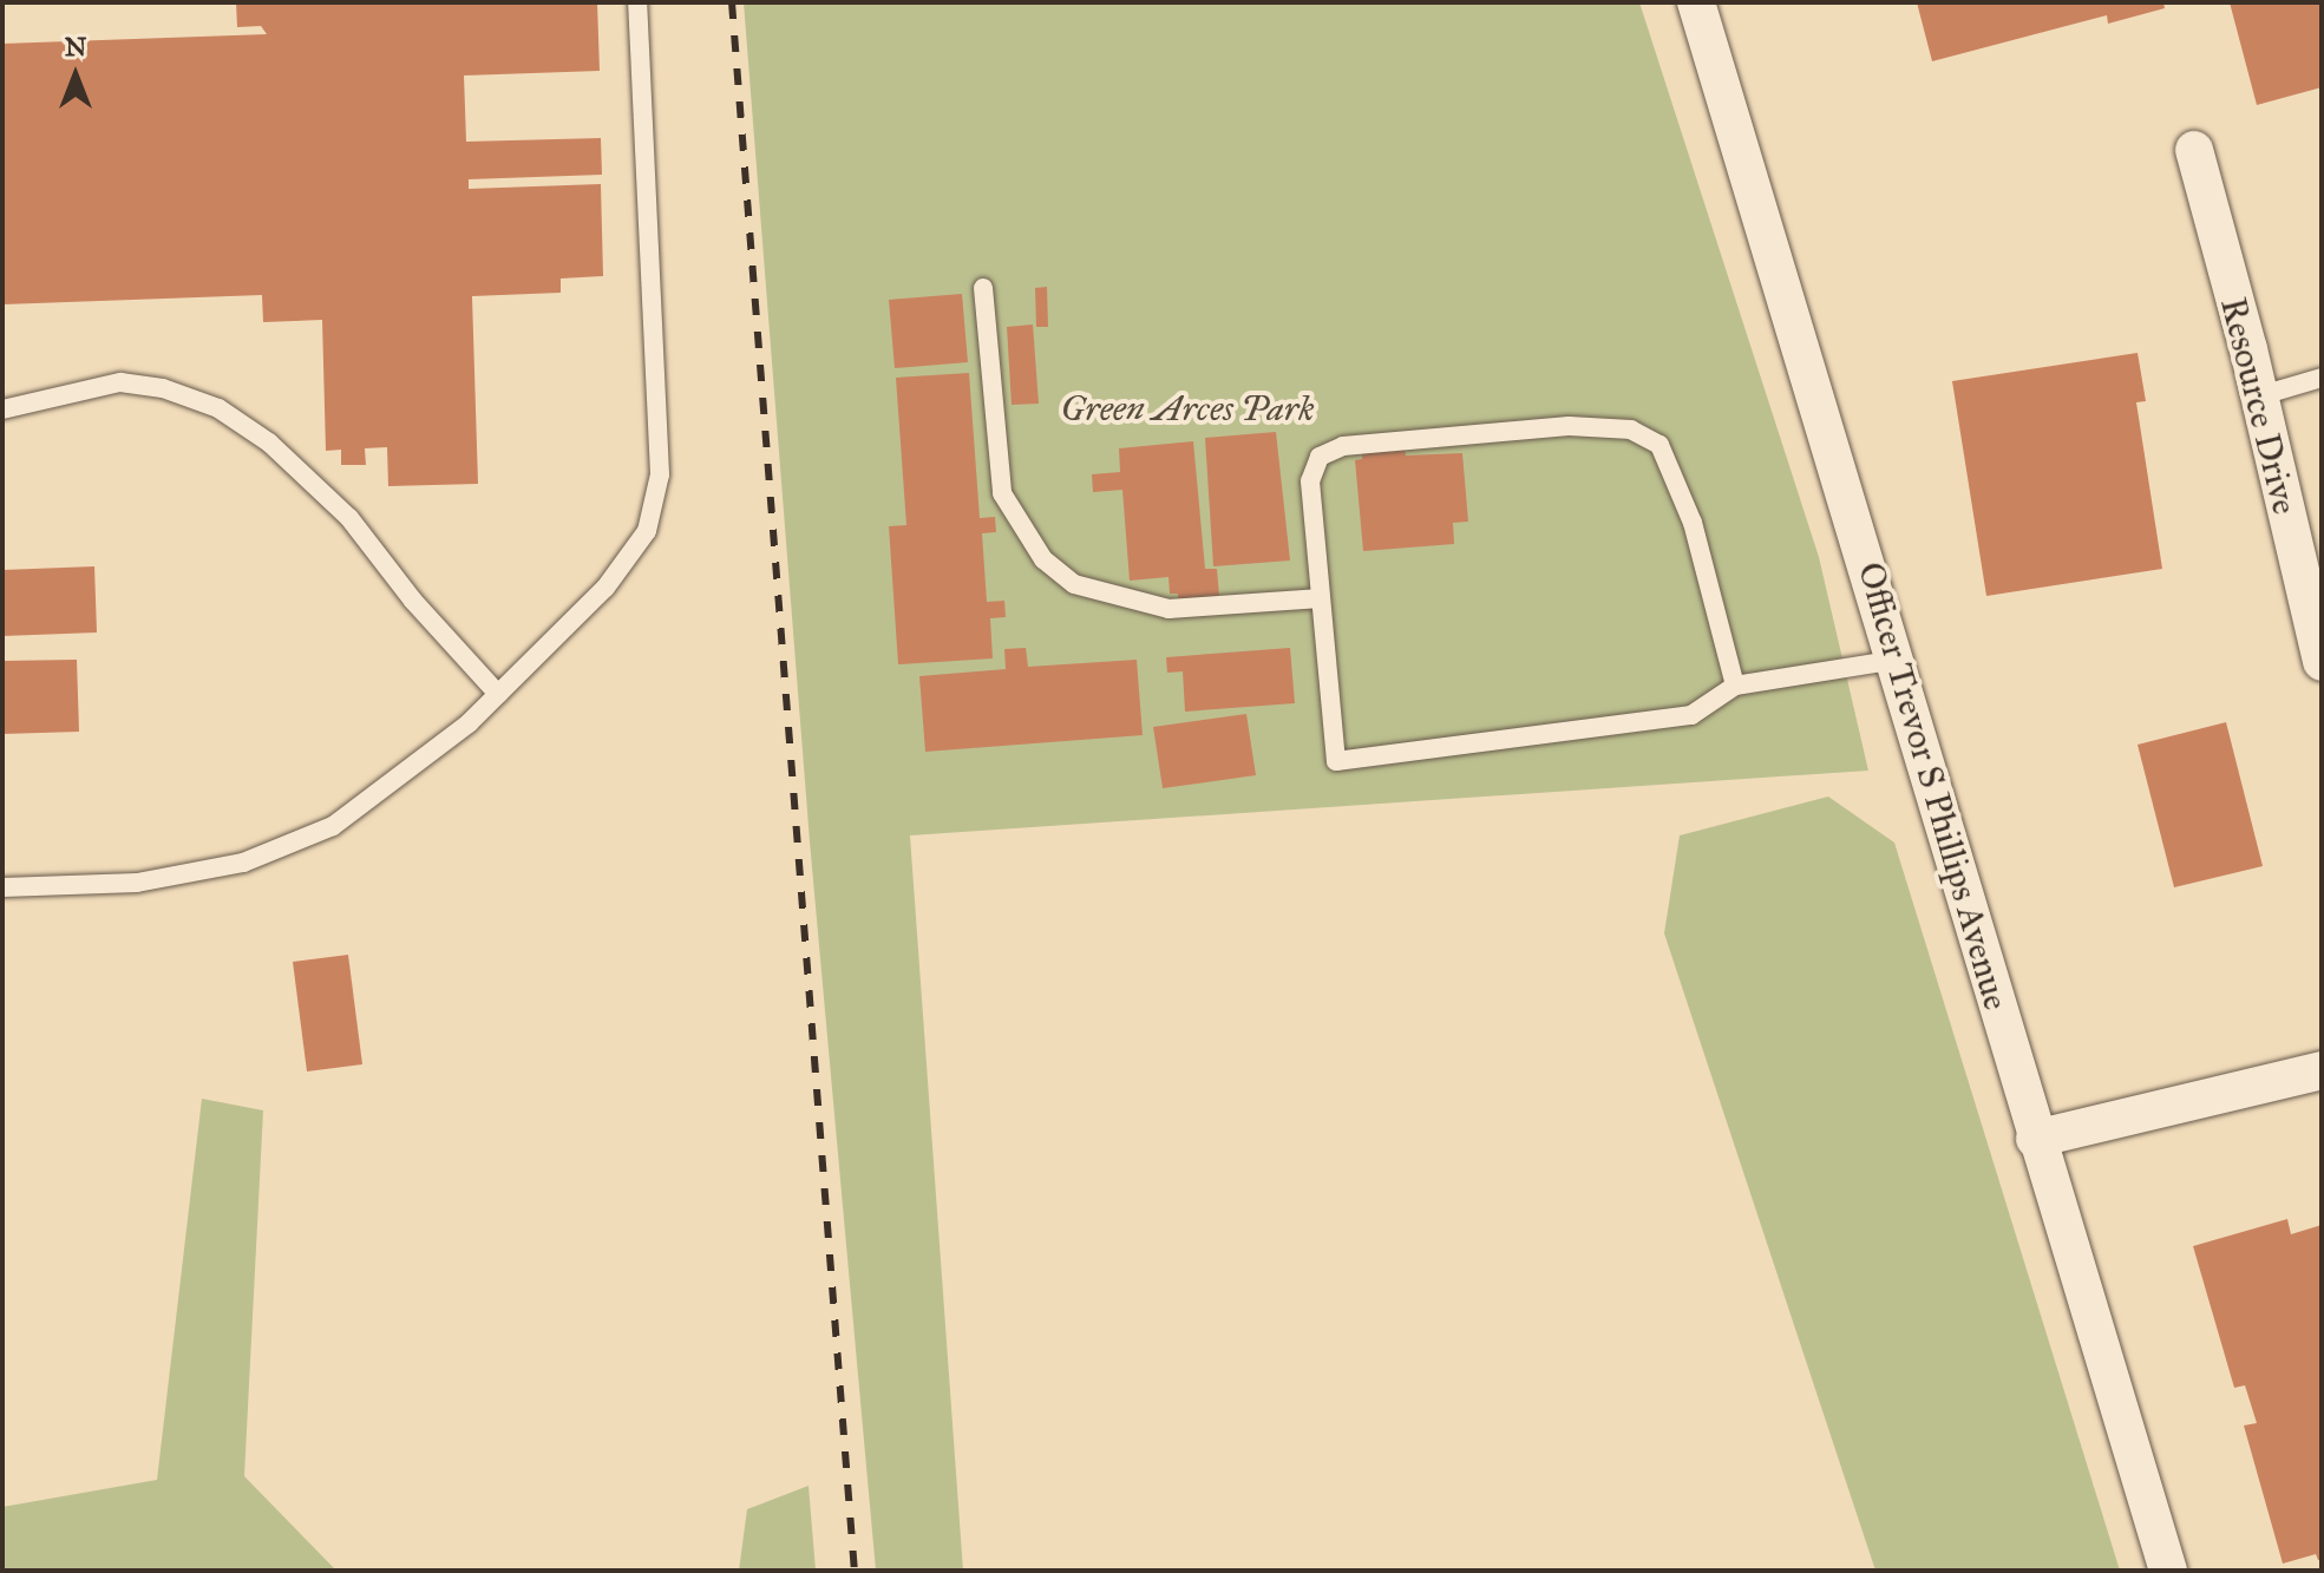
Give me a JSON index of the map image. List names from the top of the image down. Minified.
{"streets":{"street":["Resource Drive","Officer Trevor S Phillips Avenue"]},"parks":["Green Arces Park"],"north":"top"}
